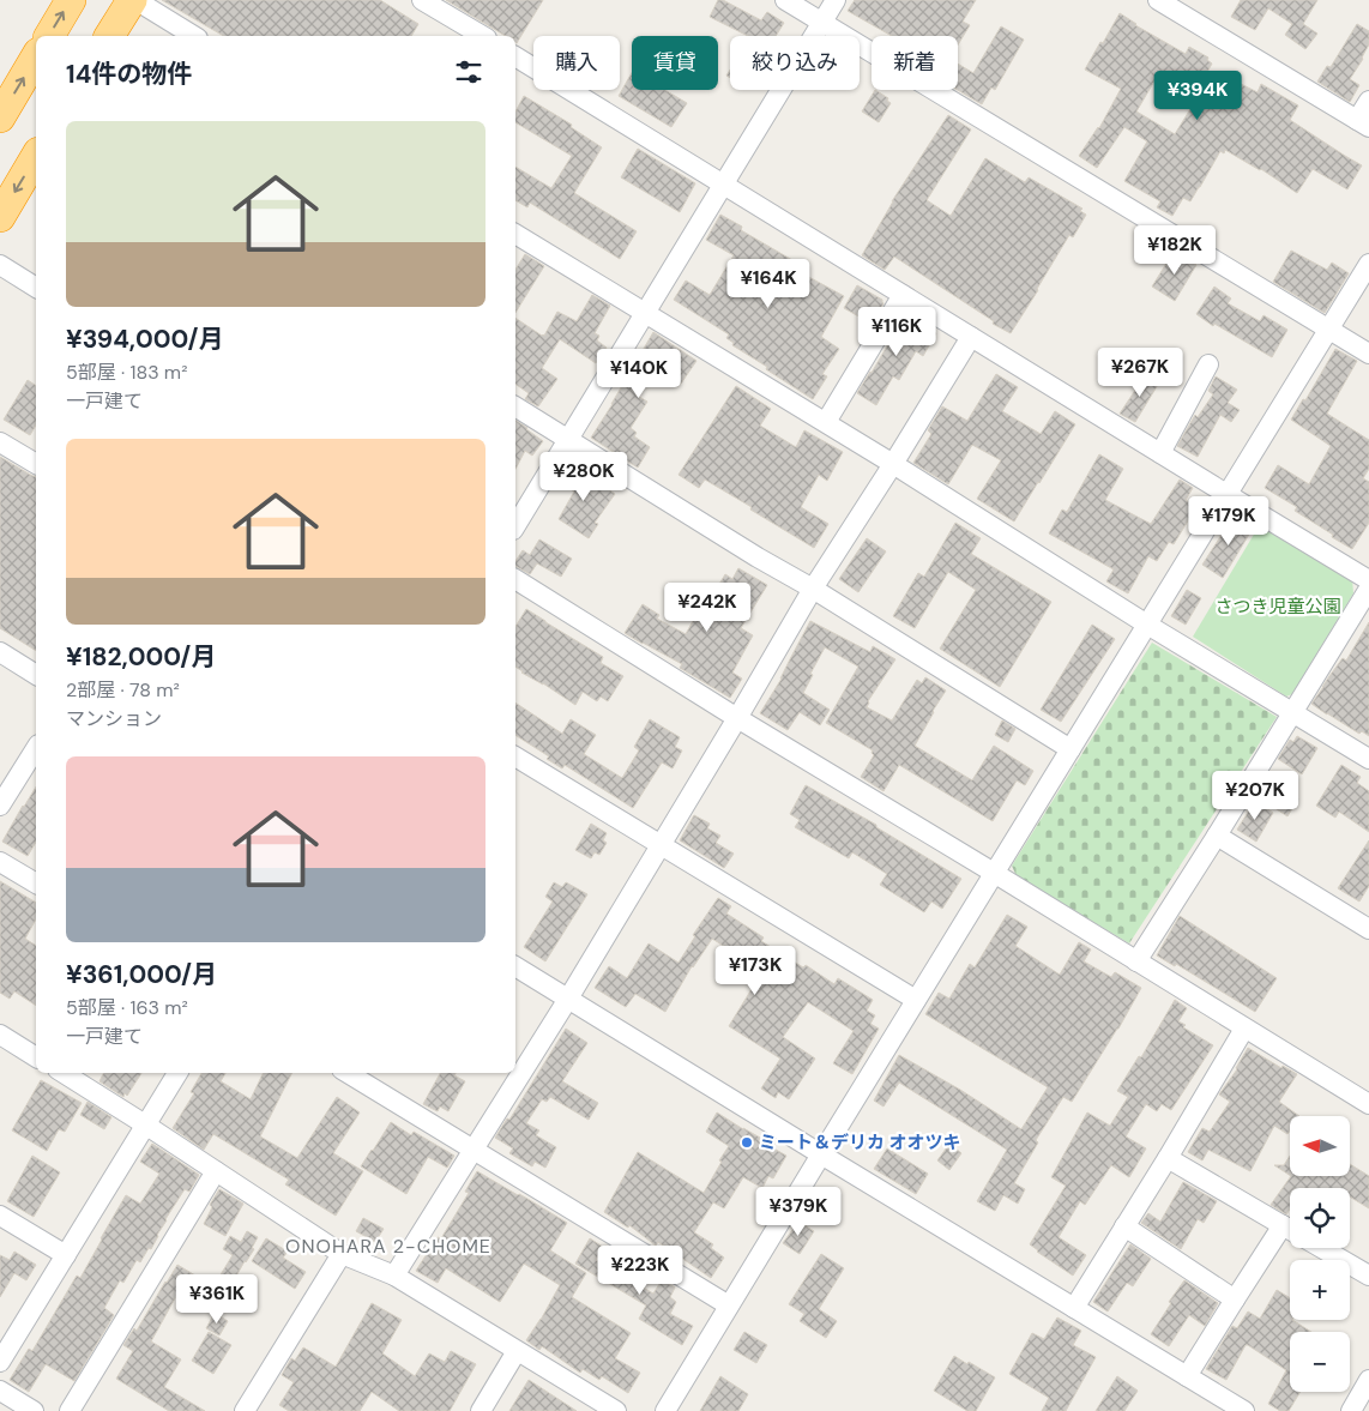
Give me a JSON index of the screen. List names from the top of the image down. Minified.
{"districts":["ONOHARA 2-CHOME"],"parks":["さつき児童公園"],"places":["ミート＆デリカ オオツキ"],"north":"left","page":{"chip":["購入","賃貸","絞り込み","新着"],"heading":"14件の物件","price":["¥394K","¥182K","¥164K","¥116K","¥267K","¥140K","¥280K","¥179K","¥242K","¥207K","¥173K","¥379K","¥223K","¥361K"],"list":[{"name":"¥394,000/月","note":"5部屋 · 183 m² · 一戸建て"},{"name":"¥182,000/月","note":"2部屋 · 78 m² · マンション"},{"name":"¥361,000/月","note":"5部屋 · 163 m² · 一戸建て"}],"map_buttons":["+","−"]}}
